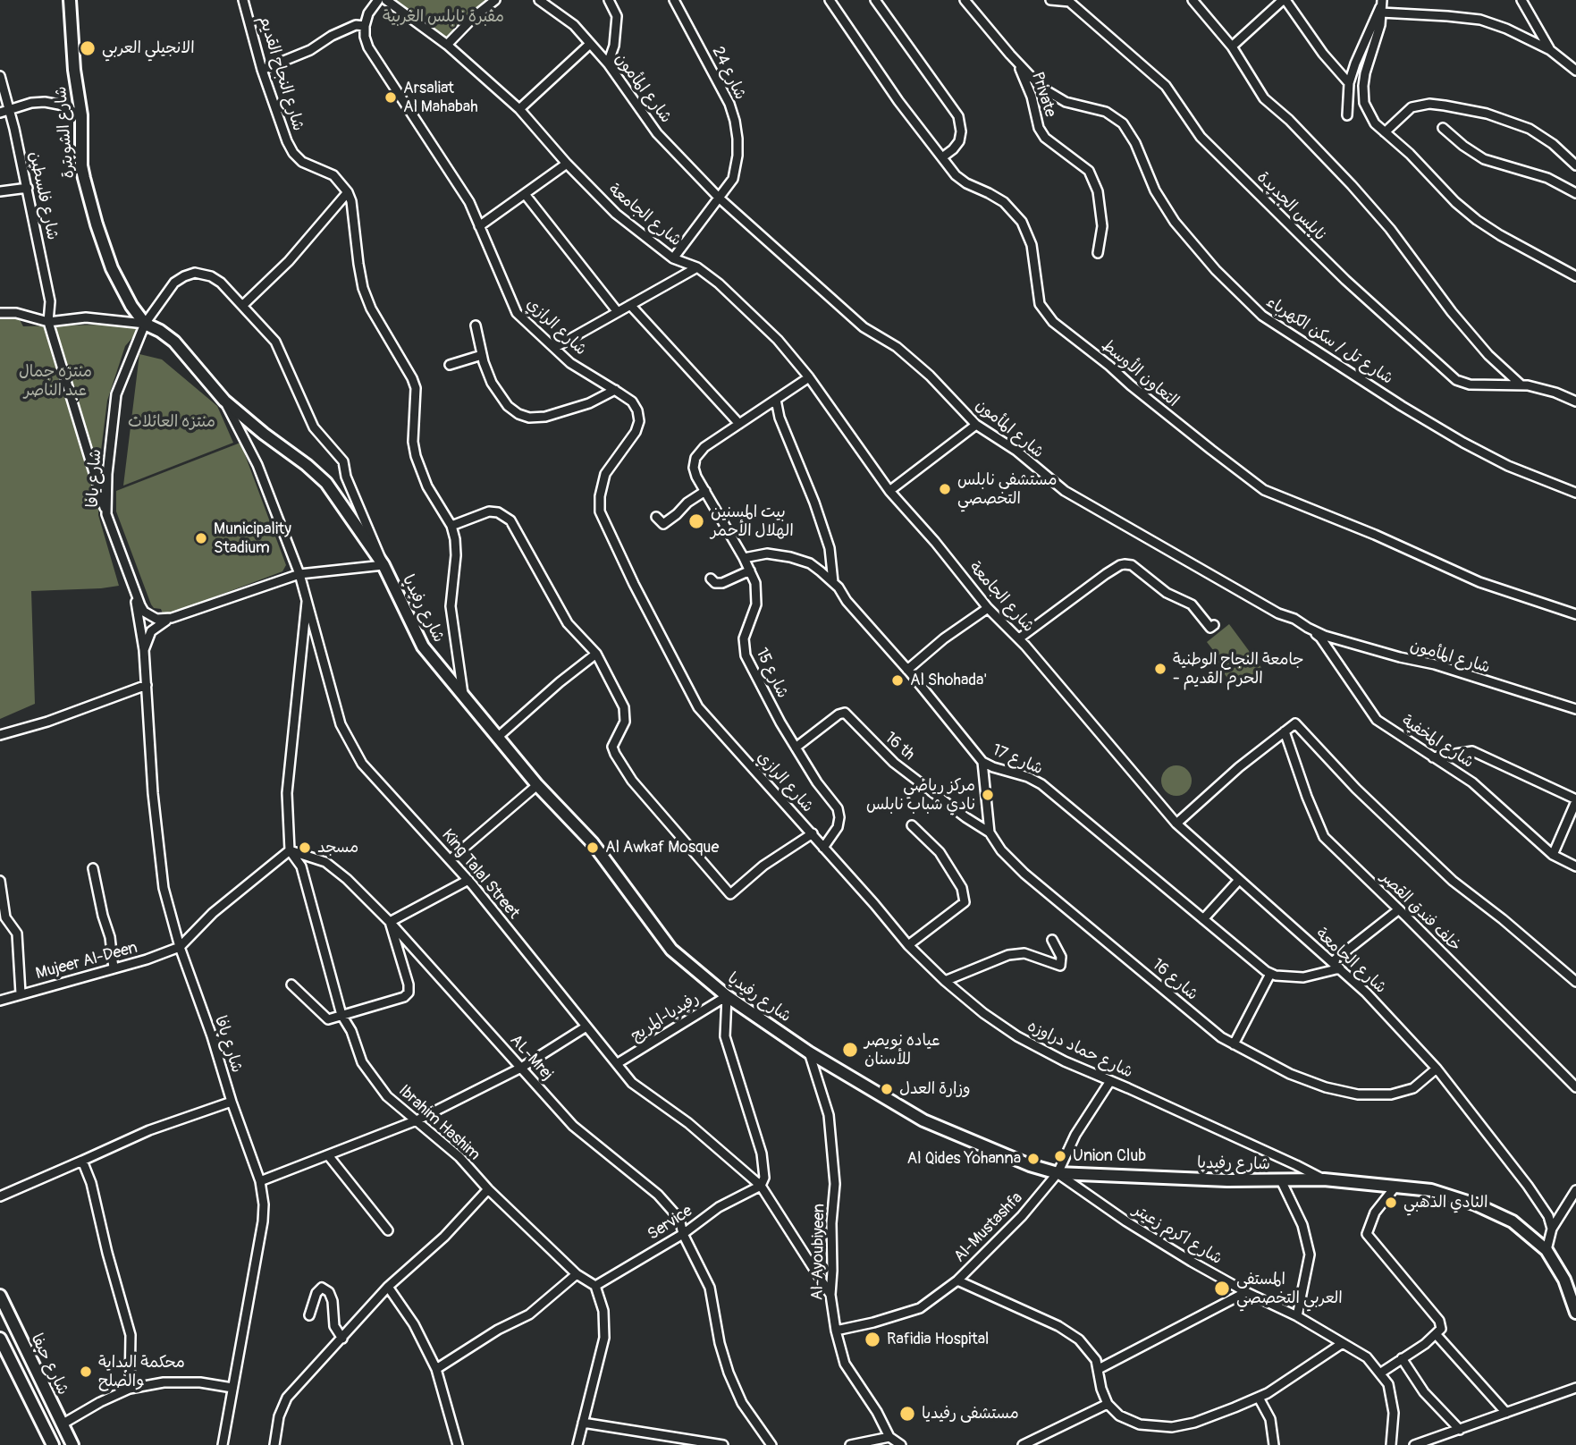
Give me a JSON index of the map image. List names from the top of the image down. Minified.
{"streets":{"main road":["شارع الشويترة","شارع رفيديا","شارع حيفا"],"street":["شارع النجاح القديم","شارع 24","شارع المأمون","Private","شارع فلسطين","نابلس الجديدة","شارع الجامعة","شارع الرازي","شارع تل / سكن الكهرباء","التعاون الأوسط","شارع يافا","شارع 15","شارع المخفية","16 th","شارع 17","King Talal Street","خلف فندق القصر","Mujeer Al-Deen","شارع 16","رفيديا-المريج","شارع حماد دراوزه","AL-Mrej","Ibrahim Hashim","Service","Al-Mustashfa","شارع اكرم زعيتر","Al-Ayoubiyeen"]},"crossings":[["شارع 24","شارع المأمون"],["شارع 24","شارع الجامعة"],["شارع المأمون","شارع المخفية"],["شارع الشويترة","شارع يافا"],["شارع الشويترة","شارع رفيديا"],["شارع فلسطين","شارع يافا"],["شارع الجامعة","شارع 15"],["شارع الجامعة","شارع 16"],["شارع الرازي","شارع حماد دراوزه"],["شارع يافا","شارع رفيديا"],["شارع يافا","Mujeer Al-Deen"],["شارع رفيديا","King Talal Street"],["شارع رفيديا","رفيديا-المريج"],["شارع رفيديا","شارع حماد دراوزه"],["شارع رفيديا","Al-Mustashfa"],["شارع رفيديا","شارع اكرم زعيتر"],["شارع رفيديا","Al-Ayoubiyeen"],["شارع 15","16 th"],["شارع 15","شارع 17"],["شارع 15","شارع حماد دراوزه"],["16 th","شارع 16"],["King Talal Street","رفيديا-المريج"],["King Talal Street","Ibrahim Hashim"],["King Talal Street","Service"],["King Talal Street","Al-Ayoubiyeen"],["شارع حماد دراوزه","Al-Mustashfa"],["AL-Mrej","Ibrahim Hashim"],["AL-Mrej","Service"],["Ibrahim Hashim","Service"],["Al-Mustashfa","شارع اكرم زعيتر"],["Al-Mustashfa","Al-Ayoubiyeen"]],"parks":["مقبرة نابلس الغربية","منتزه جمال عبد الناصر","منتزه العائلات"],"places":["الانجيلي العربي","Arsaliat Al Mahabah","مستشفى نابلس التخصصي","بيت المسنين الهلال الأحمر","Municipality Stadium","جامعة النجاح الوطنية - الحرم القديم","Al Shohada'","مركز رياضي نادي شباب نابلس","مسجد","Al Awkaf Mosque","عياده نويصر للأسنان","وزارة العدل","Union Club","Al Qides Yohanna","النادي الذهبي","المستفى العربي التخصصي","Rafidia Hospital","محكمة البداية والصلح","مستشفى رفيديا"]}
